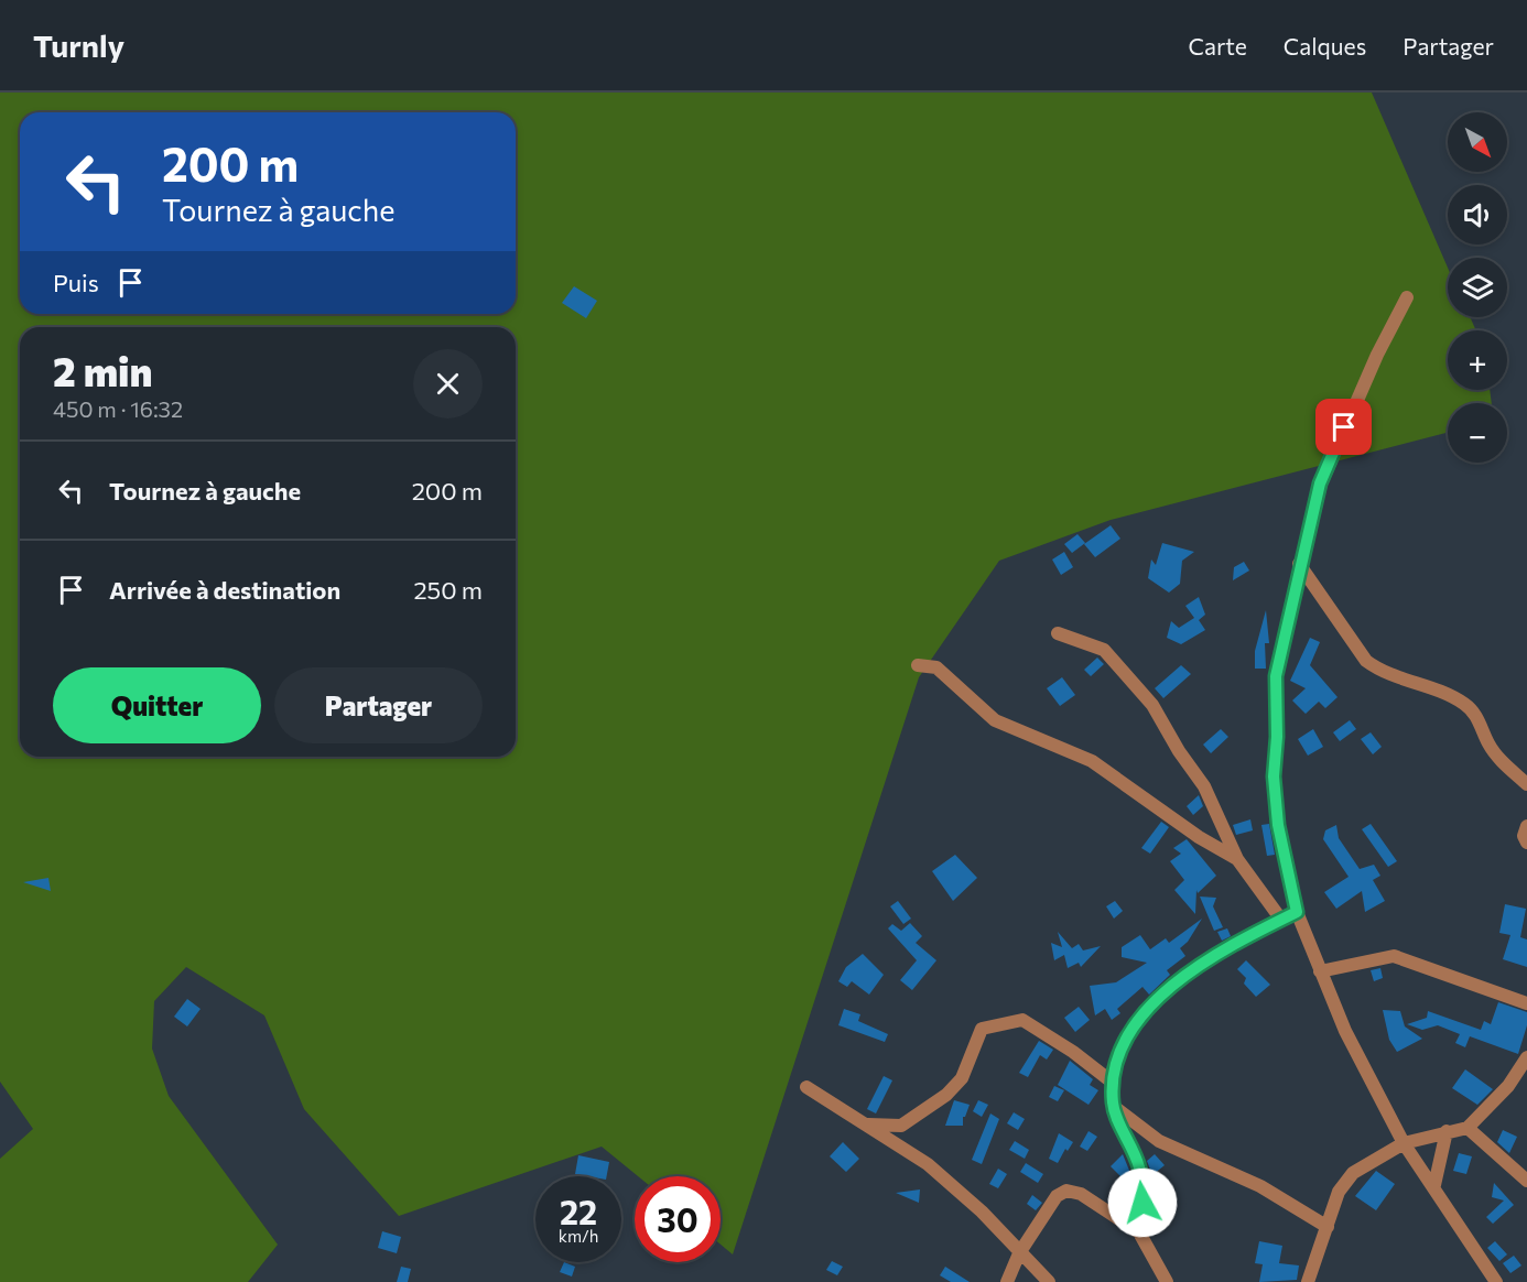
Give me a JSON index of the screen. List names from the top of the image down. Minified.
{"north":"bottom right","page":{"header":"Turnly","nav":["Carte","Calques","Partager"],"map_buttons":["+","−"],"turn":["200 m","Tournez à gauche"],"then":"Puis","heading":["2 min","450 m · 16:32"],"list":[{"name":"Tournez à gauche","value":"200 m"},{"name":"Arrivée à destination","value":"250 m"}],"buttons":["Quitter","Partager"],"speed":"22 km/h","limit":"30"}}
